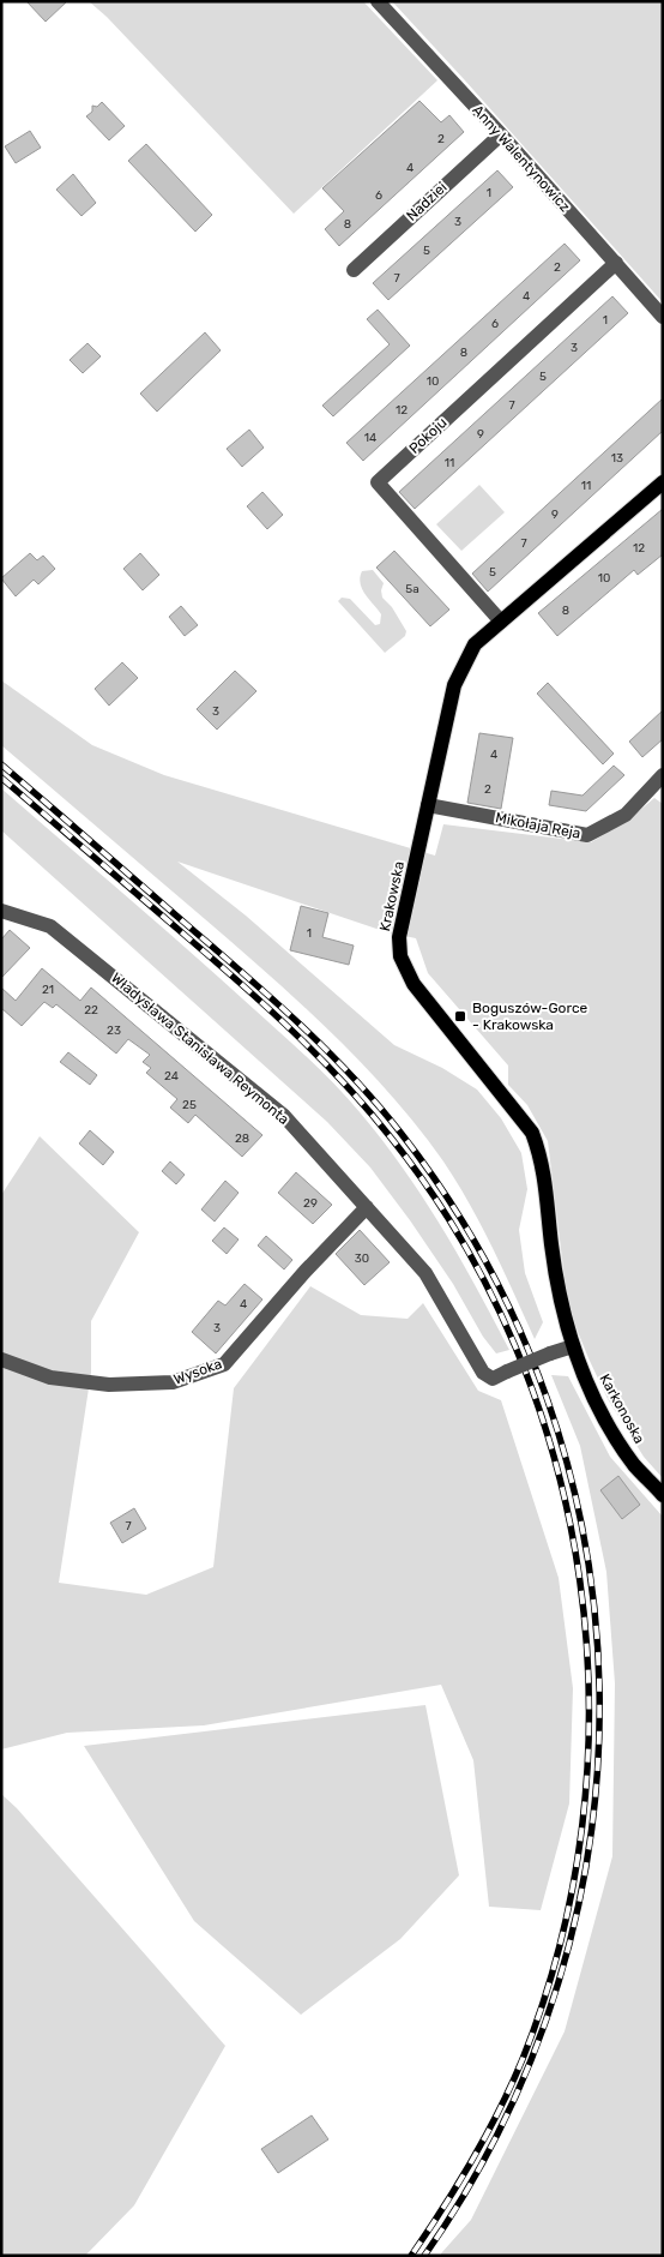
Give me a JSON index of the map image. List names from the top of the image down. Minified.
{"streets":{"main road":["Krakowska","Karkonoska"],"street":["Anny Walentynowicz","Nadziei","Pokoju","Mikołaja Reja","Władysława Stanisława Reymonta","Wysoka"]},"crossings":[["Anny Walentynowicz","Nadziei"],["Anny Walentynowicz","Pokoju"],["Pokoju","Krakowska"],["Mikołaja Reja","Krakowska"],["Krakowska","Władysława Stanisława Reymonta"],["Krakowska","Karkonoska"],["Władysława Stanisława Reymonta","Wysoka"]],"places":{"transit":["Boguszów-Gorce - Krakowska"]},"house_numbers":["2","4","1","6","3","8","5","2","7","4","1","6","3","8","5","10","7","12","9","14","13","11","11","9","7","12","5","10","5a","8","3","4","2","1","21","22","23","24","25","28","29","30","4","3","7"]}
